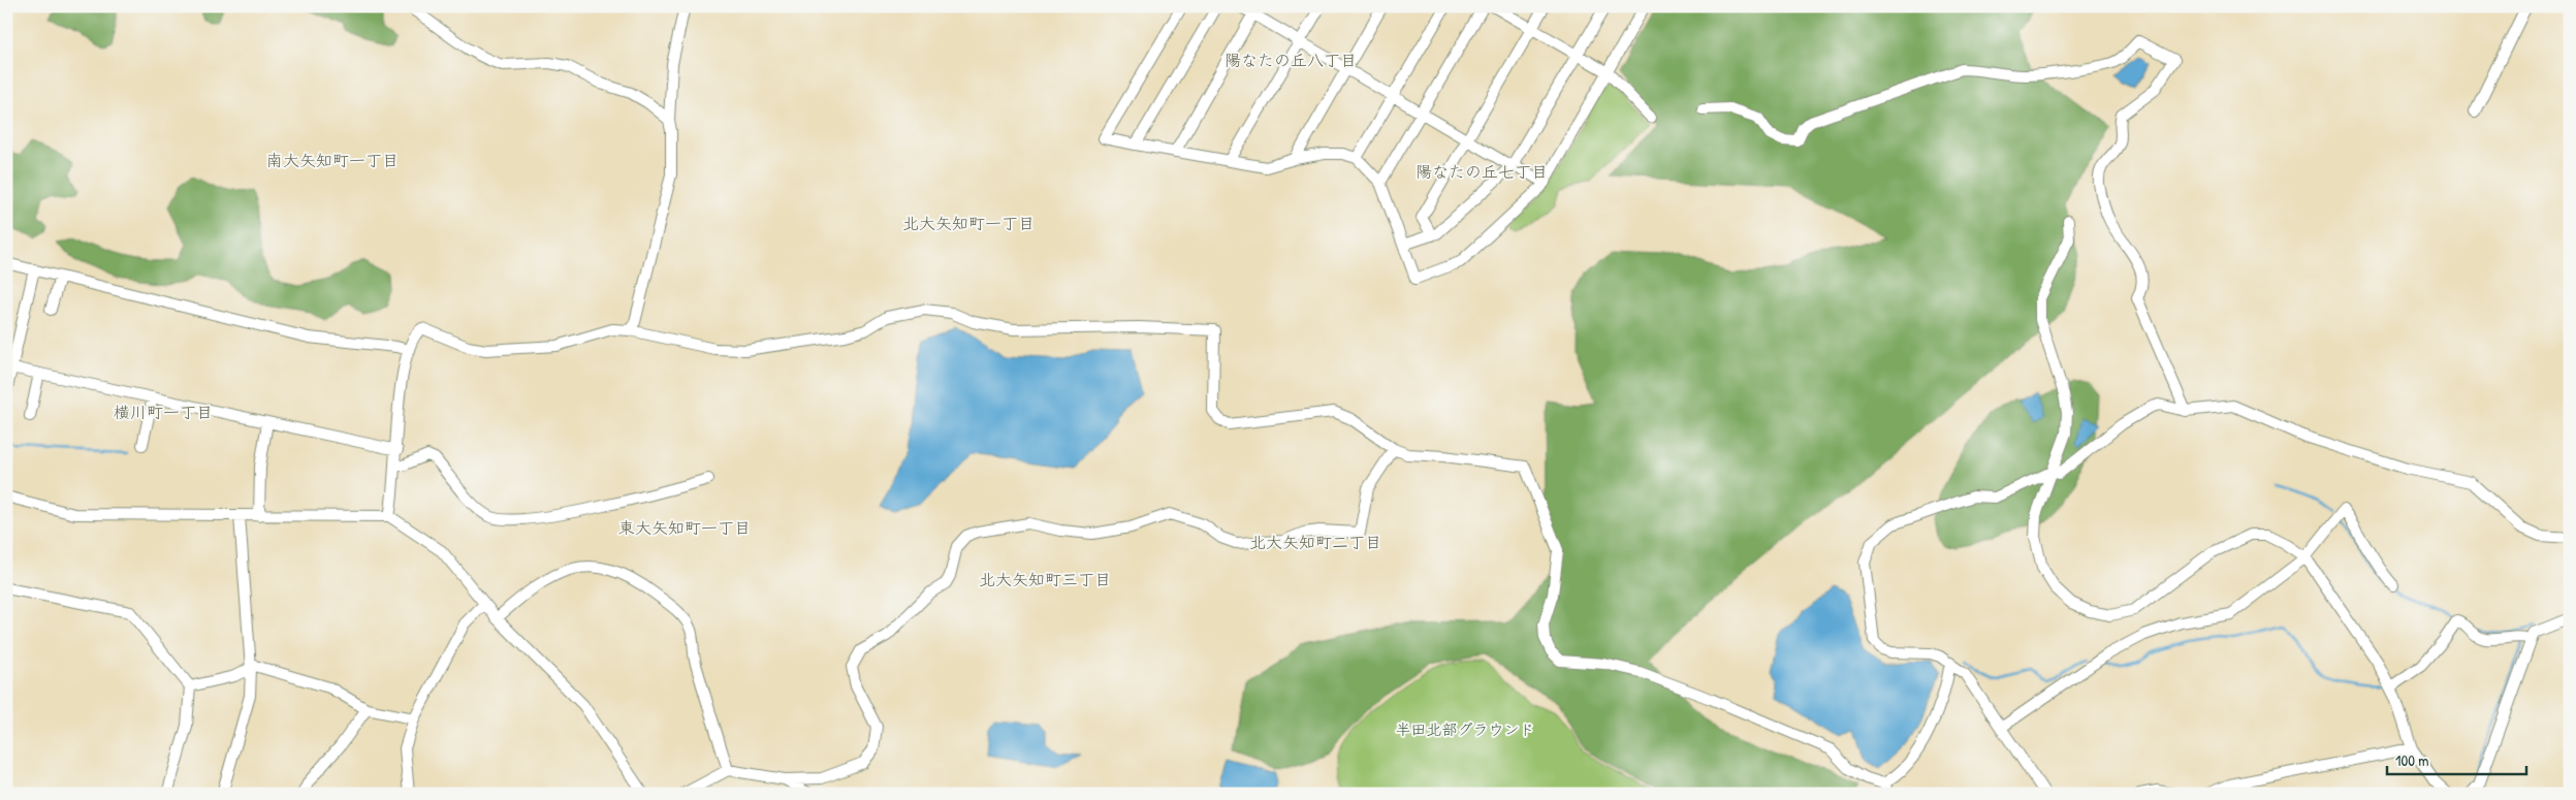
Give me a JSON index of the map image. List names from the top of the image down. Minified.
{"districts":["陽なたの丘八丁目","南大矢知町一丁目","陽なたの丘七丁目","北大矢知町一丁目","横川町一丁目","東大矢知町一丁目","北大矢知町二丁目","北大矢知町三丁目"],"parks":["半田北部グラウンド"],"scale_bar":"100 m"}
